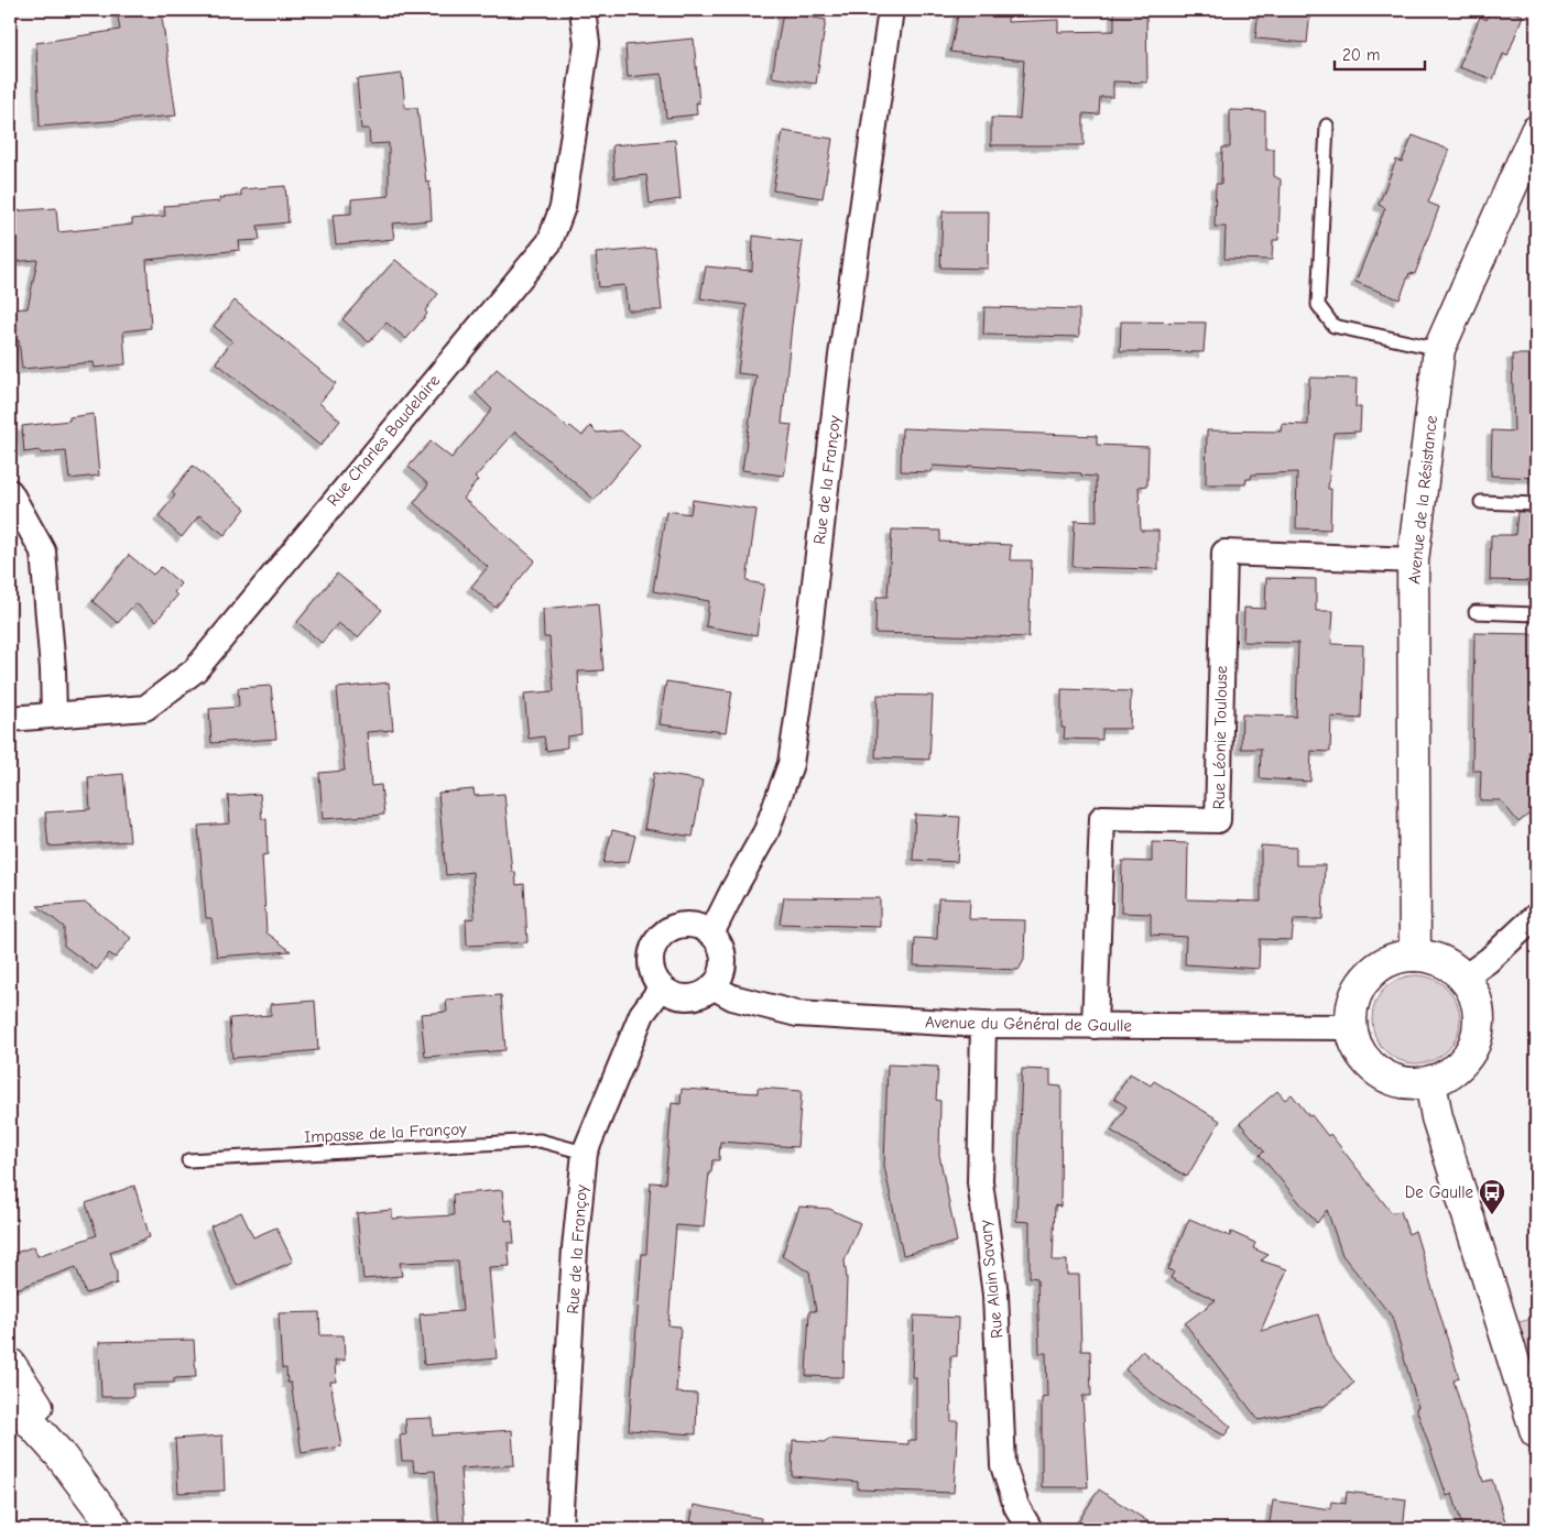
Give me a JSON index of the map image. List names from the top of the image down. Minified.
{"streets":{"street":["Rue Charles Baudelaire","Rue de la Françoy","Avenue de la Résistance","Rue Léonie Toulouse","Avenue du Général de Gaulle","Rue Alain Savary"],"lane":["Impasse de la Françoy"]},"crossings":[["Rue de la Françoy","Avenue du Général de Gaulle"],["Rue de la Françoy","Impasse de la Françoy"],["Avenue de la Résistance","Rue Léonie Toulouse"],["Avenue de la Résistance","Avenue du Général de Gaulle"],["Rue Léonie Toulouse","Avenue du Général de Gaulle"],["Avenue du Général de Gaulle","Rue Alain Savary"]],"places":{"bus stop":["De Gaulle"]},"scale_bar":"20 m"}
